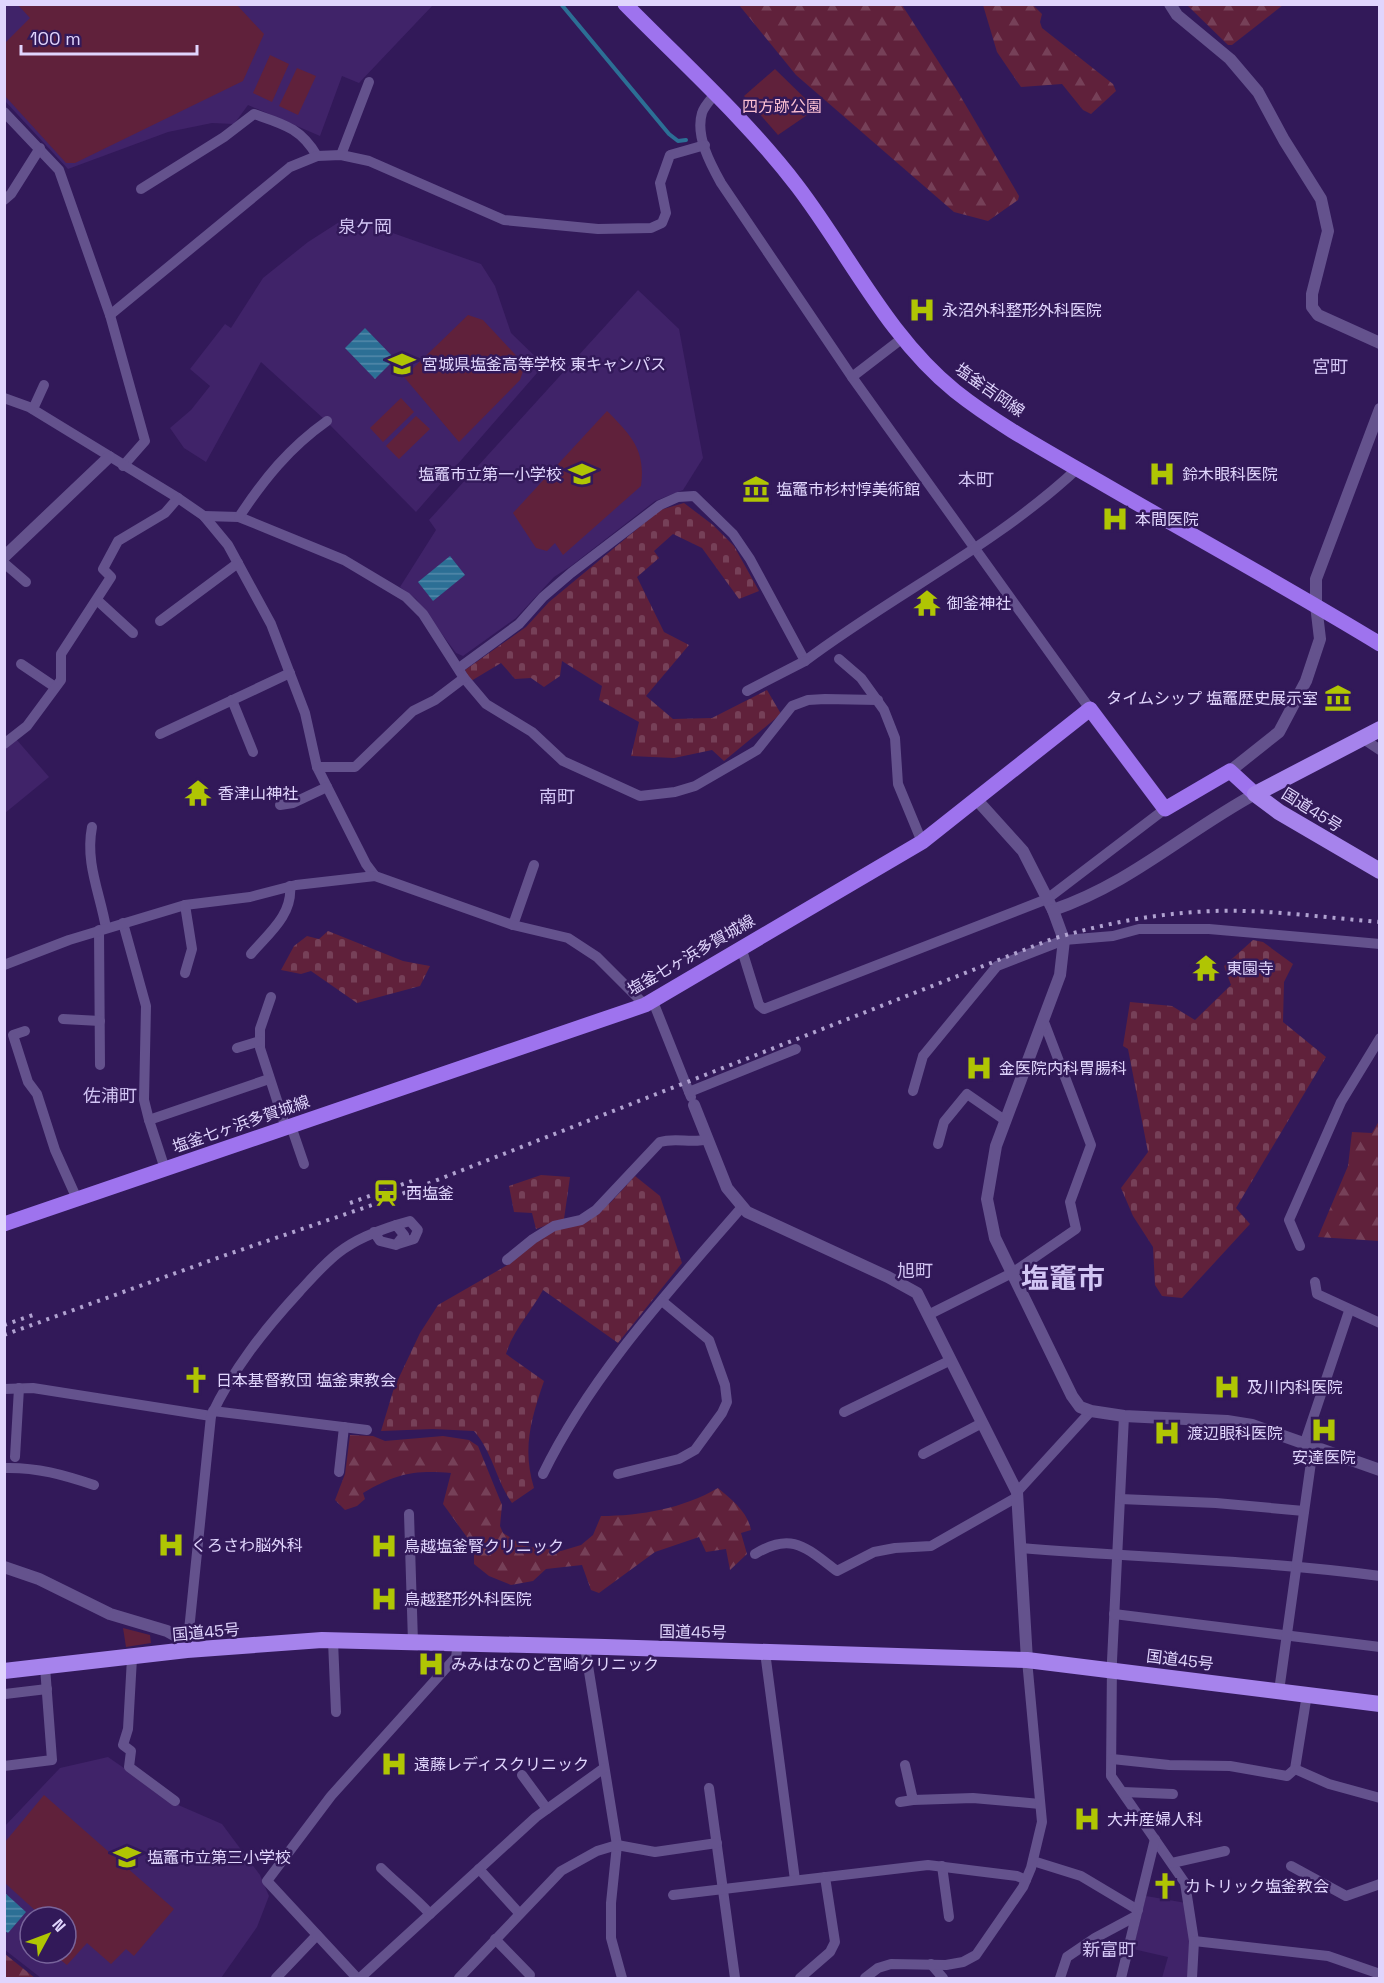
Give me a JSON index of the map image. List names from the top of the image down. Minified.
{"streets":{"highway":["国道45号"],"main road":["塩釜吉岡線","塩釜七ヶ浜多賀城線"]},"districts":["泉ケ岡","宮町","本町","南町","佐浦町","旭町","塩竈市","新富町"],"parks":["四方跡公園"],"places":{"hospital":["永沼外科整形外科医院","鈴木眼科医院","本間医院","金医院内科胃腸科","及川内科医院","安達医院","渡辺眼科医院","くろさわ脳外科","鳥越塩釜腎クリニック","鳥越整形外科医院","みみはなのど宮崎クリニック","遠藤レディスクリニック","大井産婦人科"],"school or university":["宮城県塩釜高等学校 東キャンパス","塩竈市立第一小学校","塩竈市立第三小学校"],"museum":["塩竈市杉村惇美術館","タイムシップ 塩竈歴史展示室"],"temple":["御釜神社","香津山神社","東園寺"],"station":["西塩釜"],"church":["日本基督教団 塩釜東教会","カトリック塩釜教会"]},"scale_bar":"100 m","north":"top right"}
